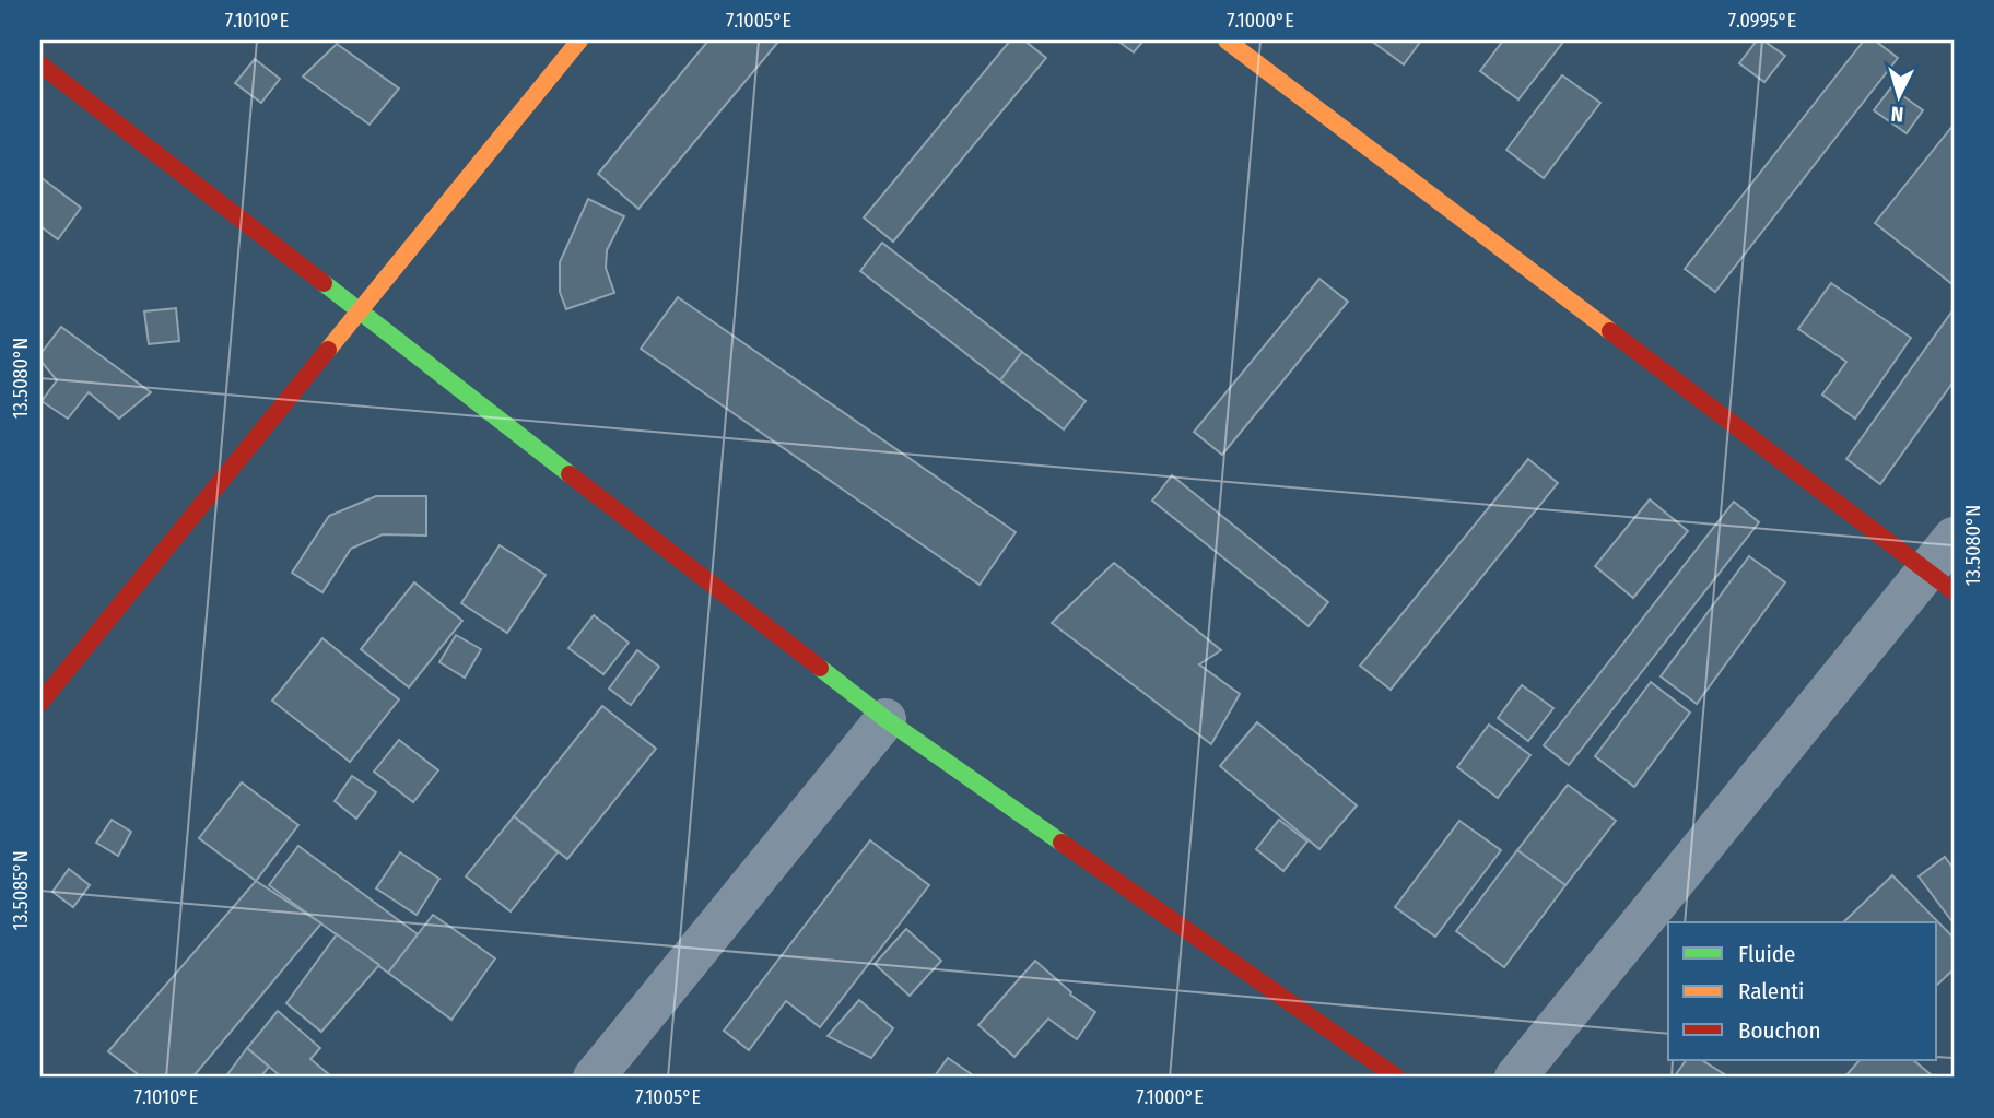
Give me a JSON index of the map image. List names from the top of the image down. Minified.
{"legend":["Fluide","Ralenti","Bouchon"],"north":"bottom","coordinates":["7.1010°E","7.1005°E","7.1000°E","7.0995°E","13.5080°N","13.5085°N"]}
